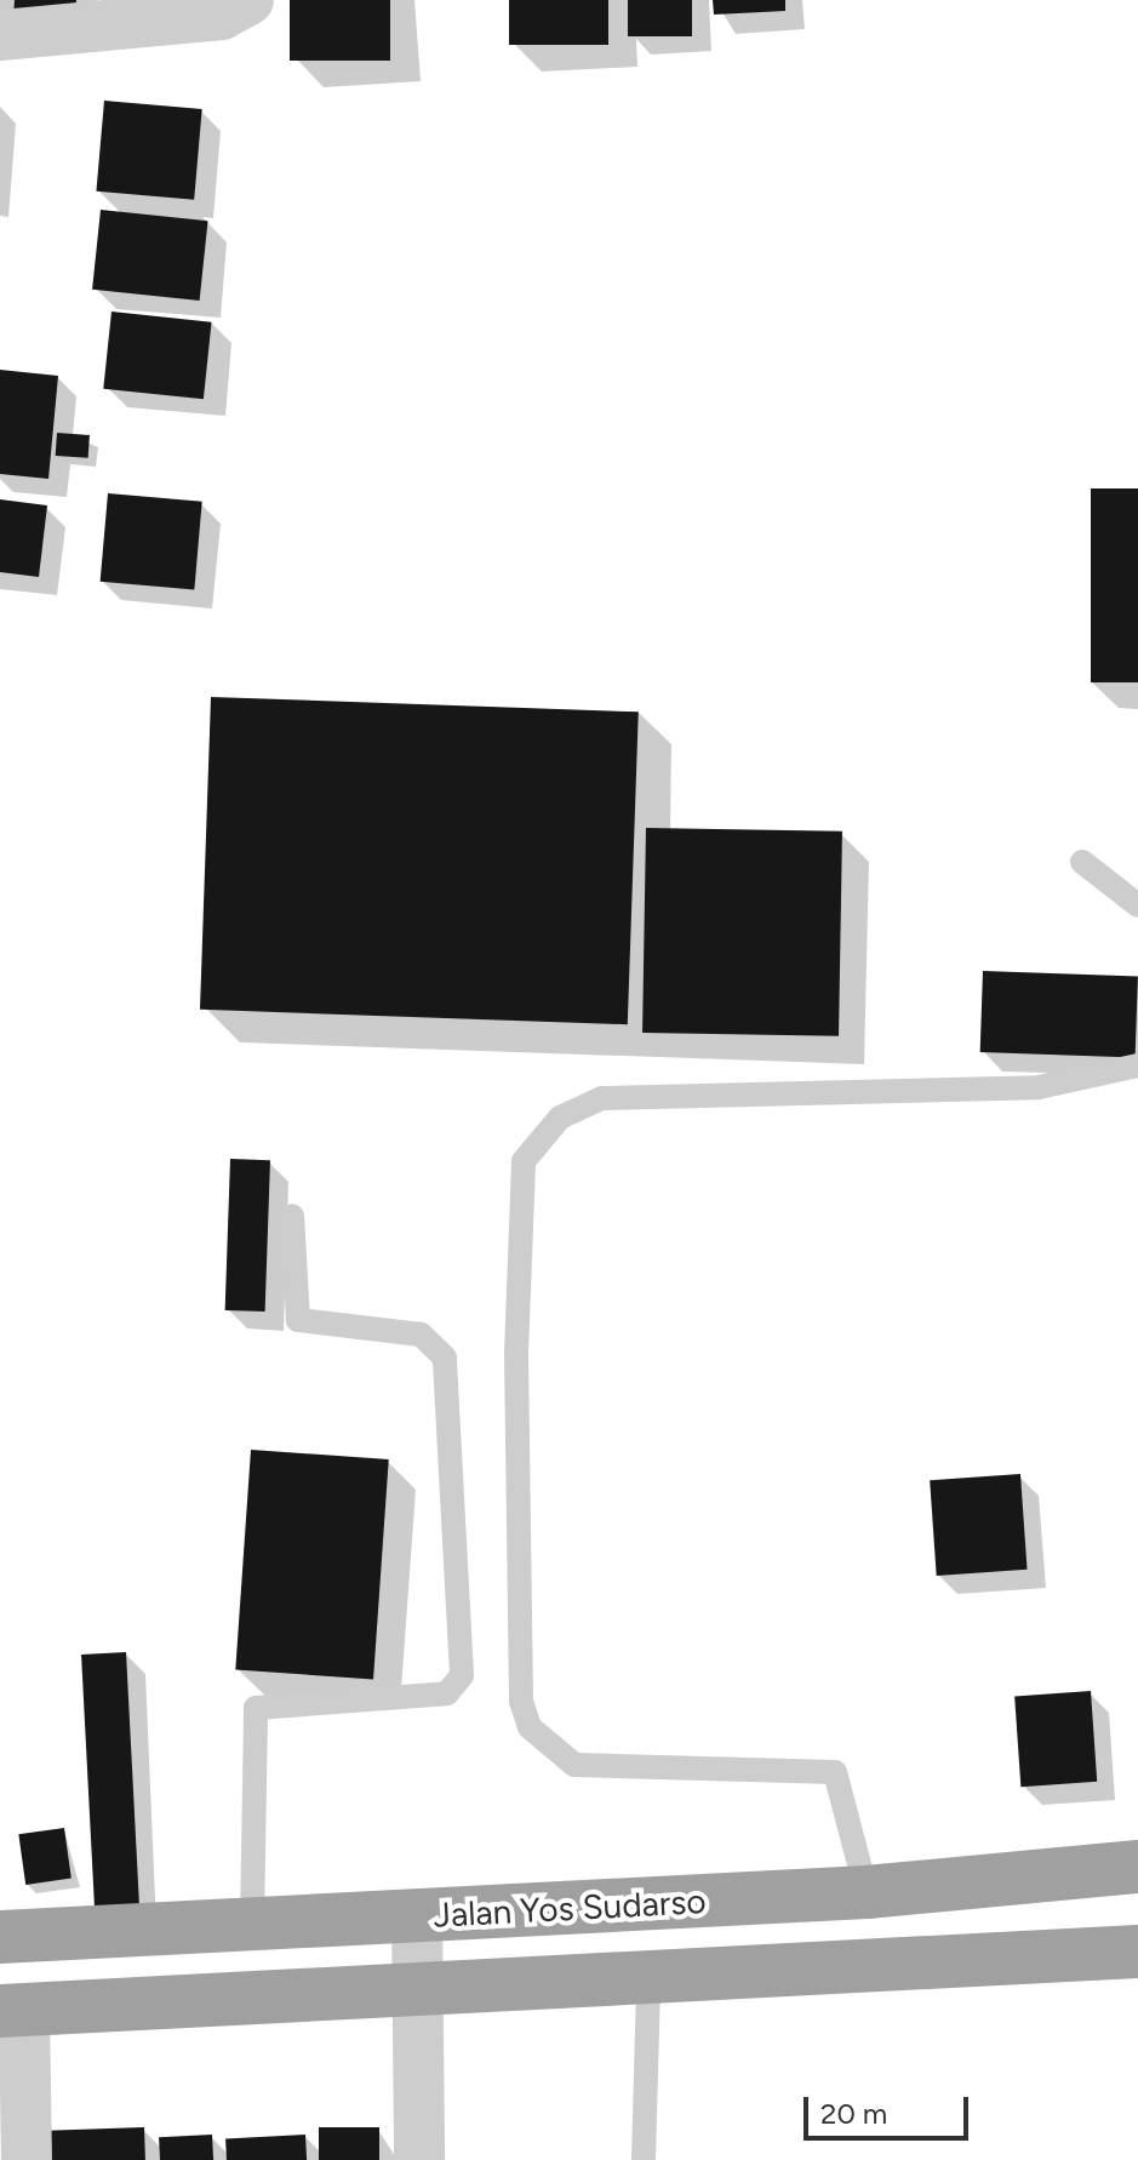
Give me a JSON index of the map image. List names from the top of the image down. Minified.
{"streets":{"highway":["Jalan Yos Sudarso"]},"scale_bar":"20 m"}
